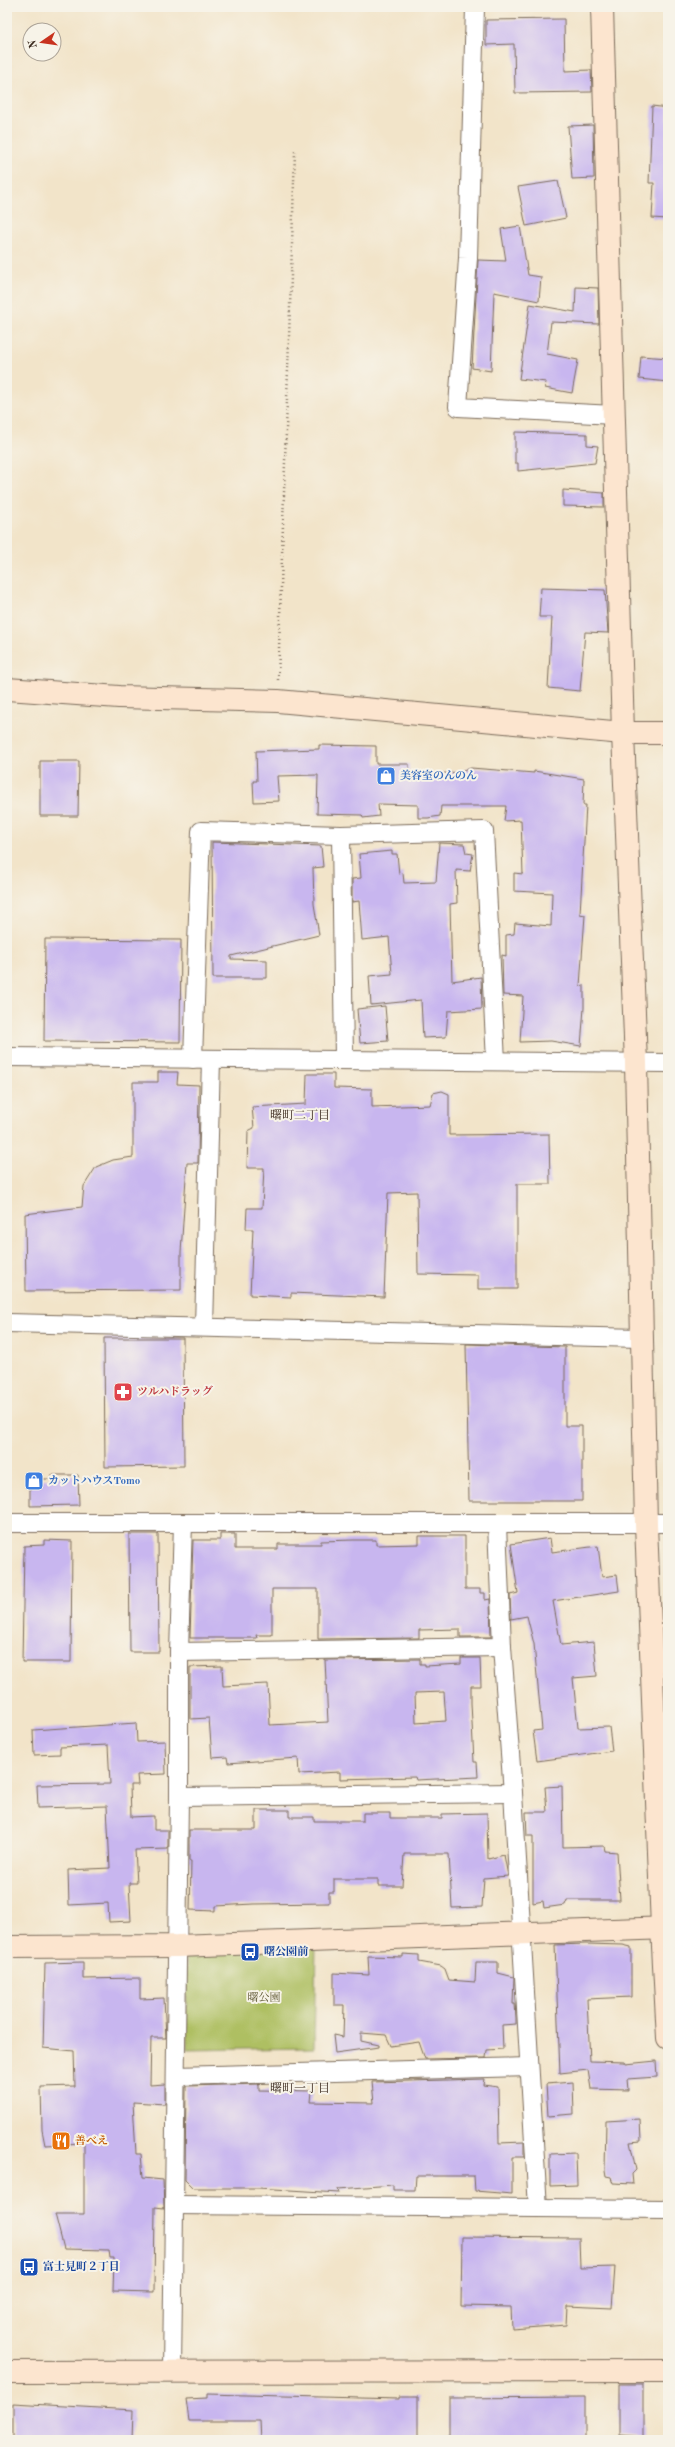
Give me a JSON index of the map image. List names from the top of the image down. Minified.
{"districts":["曙町二丁目","曙町一丁目"],"parks":["曙公園"],"places":{"shop":["美容室のんのん","カットハウスTomo"],"pharmacy":["ツルハドラッグ"],"bus stop":["曙公園前","富士見町２丁目"],"restaurant":["善べえ"]},"north":"left"}
